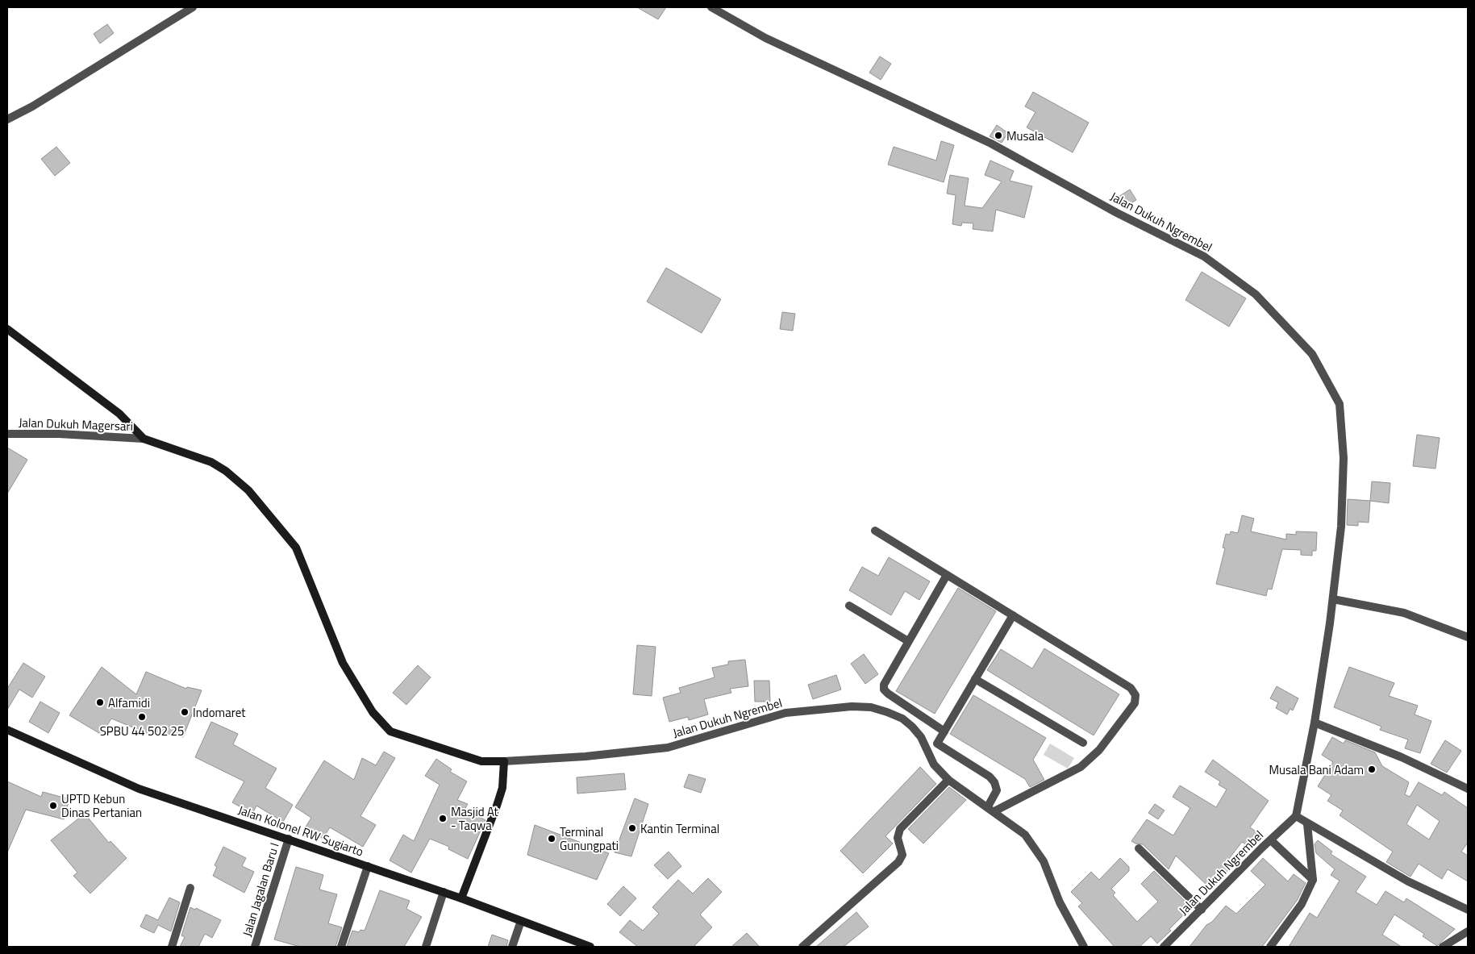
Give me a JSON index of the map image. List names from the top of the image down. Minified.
{"streets":{"street":["Jalan Dukuh Ngrembel","Jalan Dukuh Magersari","Jalan Kolonel RW Sugiarto","Jalan Jagalan Baru I"]},"crossings":[["Jalan Kolonel RW Sugiarto","Jalan Jagalan Baru I"]],"places":["Musala","Alfamidi","Indomaret","SPBU 44 502 25","Musala Bani Adam","UPTD Kebun Dinas Pertanian","Masjid At - Taqwa","Kantin Terminal","Terminal Gunungpati"]}
